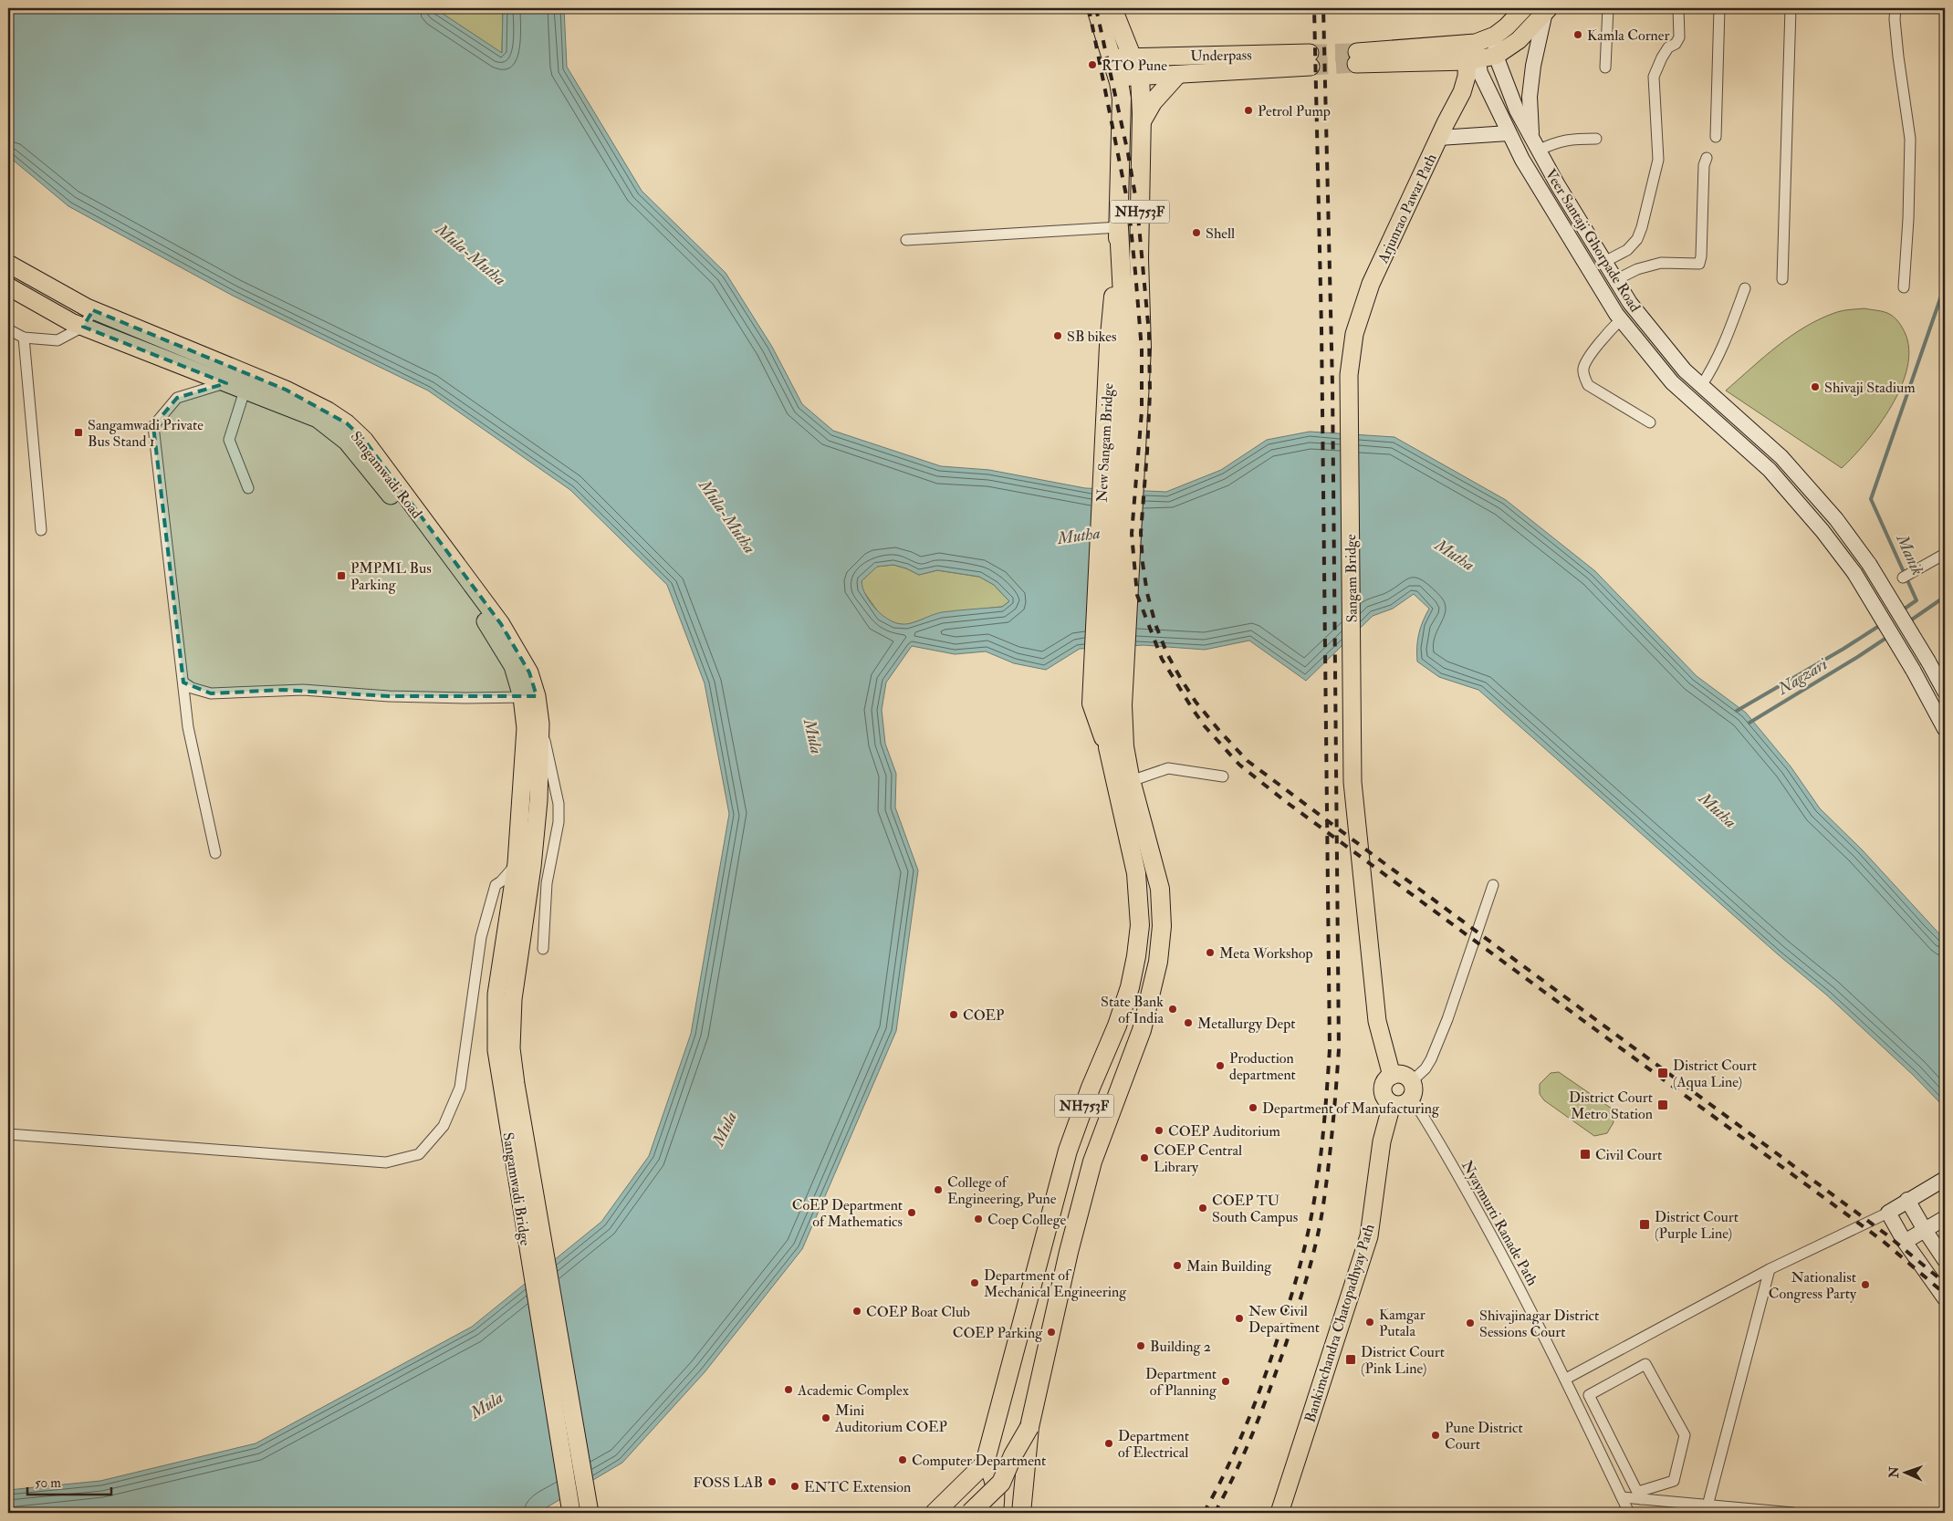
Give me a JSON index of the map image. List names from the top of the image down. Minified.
{"streets":{"highway":["NH753F","New Sangam Bridge"],"main road":["Underpass","Arjunrao Pawar Path","Veer Santaji Ghorpade Road","Sangamwadi Road","Sangam Bridge","Sangamwadi Bridge","Bankimchandra Chatopadhyay Path"],"street":["Nyaymurti Ranade Path"]},"crossings":[["Underpass","NH753F"],["Arjunrao Pawar Path","Veer Santaji Ghorpade Road"],["Arjunrao Pawar Path","Sangam Bridge"],["NH753F","New Sangam Bridge"],["Sangamwadi Road","Sangamwadi Bridge"],["Sangam Bridge","Nyaymurti Ranade Path"],["Sangam Bridge","Bankimchandra Chatopadhyay Path"],["Nyaymurti Ranade Path","Bankimchandra Chatopadhyay Path"]],"water":["Mula-Mutha","Mutha","Manik","Nagzari","Mula"],"places":{"other":["Kamla Corner","RTO Pune","Petrol Pump","Shell","SB bikes","Shivaji Stadium","Meta Workshop","State Bank of India","COEP","Metallurgy Dept","Production department","Department of Manufacturing","COEP Auditorium","COEP Central Library","College of Engineering, Pune","COEP TU South Campus","CoEP Department of Mathematics","Coep College","Main Building","Department of Mechanical Engineering","Nationalist Congress Party","COEP Boat Club","New Civil Department","Kamgar Putala","Shivajinagar District Sessions Court","COEP Parking","Building 2","Department of Planning","Academic Complex","Mini Auditorium COEP","Pune District Court","Department of Electrical","Computer Department","FOSS LAB","ENTC Extension"],"transit":["Sangamwadi Private Bus Stand 1","PMPML Bus Parking","District Court (Aqua Line)","District Court Metro Station","Civil Court","District Court (Purple Line)","District Court (Pink Line)"]},"scale_bar":"50 m","north":"left"}
